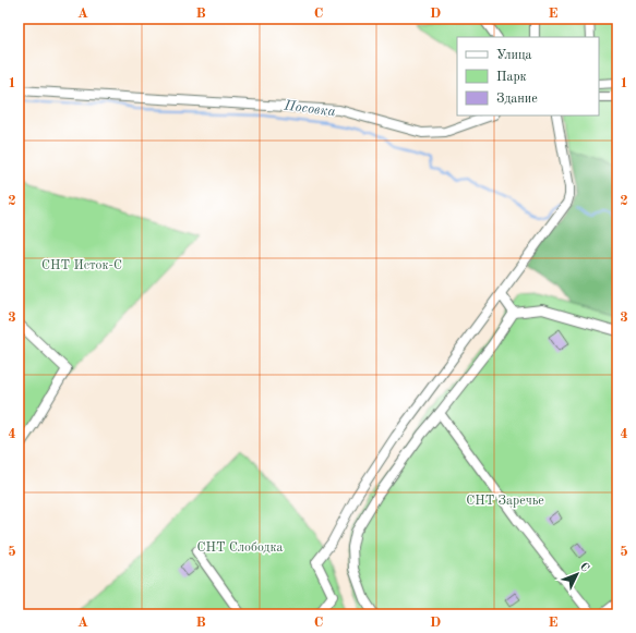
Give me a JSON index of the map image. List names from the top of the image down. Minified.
{"water":["Посовка"],"parks":["СНТ Исток-С","СНТ Заречье","СНТ Слободка"],"legend":["Улица","Парк","Здание"],"north":"top right","grid":{"columns":["A","B","C","D","E"],"rows":["1","2","3","4","5"]}}
